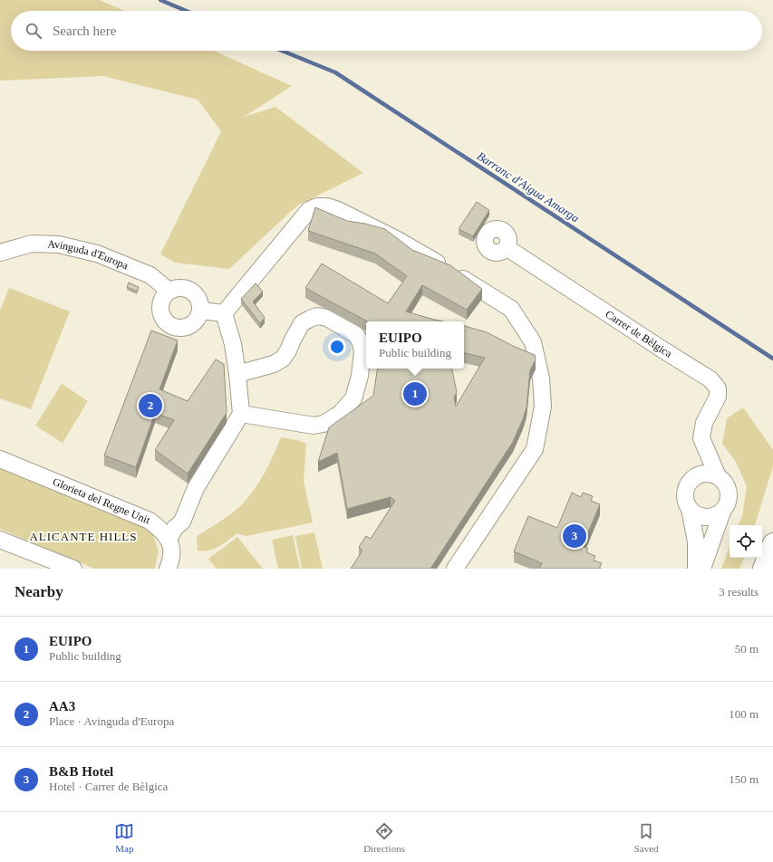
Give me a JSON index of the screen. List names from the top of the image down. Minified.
{"streets":{"street":["Avinguda d'Europa","Carrer de Bèlgica","Glorieta del Regne Unit"]},"districts":["ALICANTE HILLS"],"water":["Barranc d'Aigua Amarga"],"page":{"search":"Search here","popup":["EUIPO","Public building"],"pins":["1","2","3"],"heading":["Nearby","3 results"],"list":[{"mark":"1","name":"EUIPO","note":"Public building","value":"50 m"},{"mark":"2","name":"AA3","note":"Place · Avinguda d'Europa","value":"100 m"},{"mark":"3","name":"B&B Hotel","note":"Hotel · Carrer de Bèlgica","value":"150 m"}],"nav":["Map","Directions","Saved"]}}
